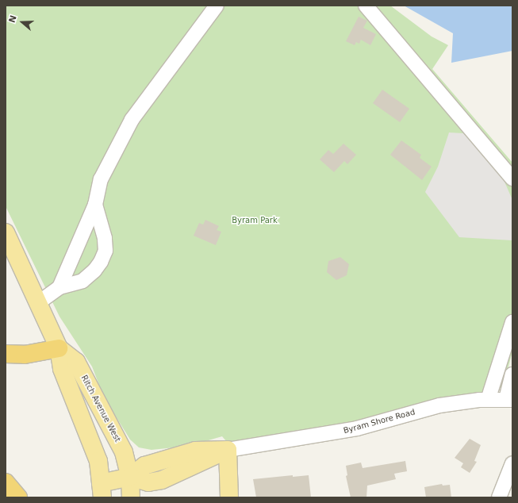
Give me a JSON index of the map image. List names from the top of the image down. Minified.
{"streets":{"main road":["Ritch Avenue West","Byram Shore Road"]},"crossings":[["Ritch Avenue West","Byram Shore Road"]],"parks":["Byram Park"],"north":"left"}
